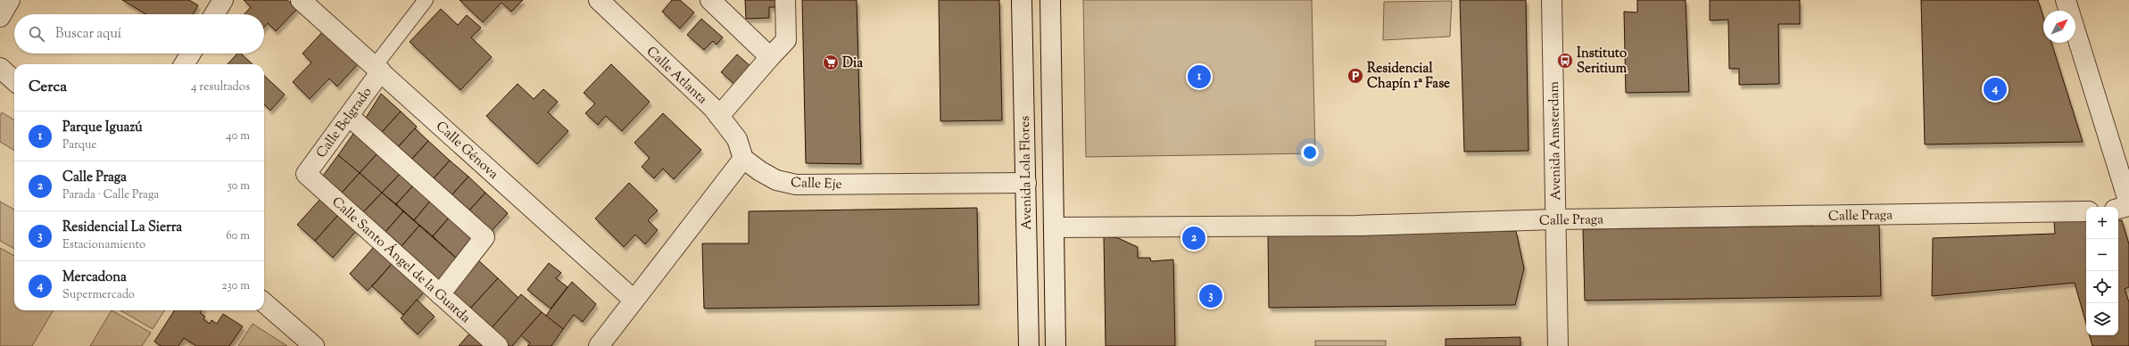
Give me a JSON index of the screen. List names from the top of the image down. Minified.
{"streets":{"street":["Calle Atlanta","Calle Belgrado","Avenida Amsterdam","Calle Génova","Avenida Lola Flores","Calle Eje","Calle Praga","Calle Santo Ángel de la Guarda"]},"crossings":[["Calle Atlanta","Calle Eje"],["Calle Belgrado","Calle Génova"],["Calle Belgrado","Calle Santo Ángel de la Guarda"],["Avenida Amsterdam","Calle Praga"],["Avenida Lola Flores","Calle Eje"],["Avenida Lola Flores","Calle Praga"]],"places":{"bus stop":["Instituto Seritium"],"supermarket":["Dia"],"parking":["Residencial Chapín 1ª Fase"]},"north":"top right","page":{"search":"Buscar aquí","pins":["1","4","2","3"],"heading":["Cerca","4 resultados"],"list":[{"mark":"1","name":"Parque Iguazú","note":"Parque","value":"40 m"},{"mark":"2","name":"Calle Praga","note":"Parada · Calle Praga","value":"50 m"},{"mark":"3","name":"Residencial La Sierra","note":"Estacionamiento","value":"60 m"},{"mark":"4","name":"Mercadona","note":"Supermercado","value":"230 m"}],"map_buttons":["+","−"]}}
